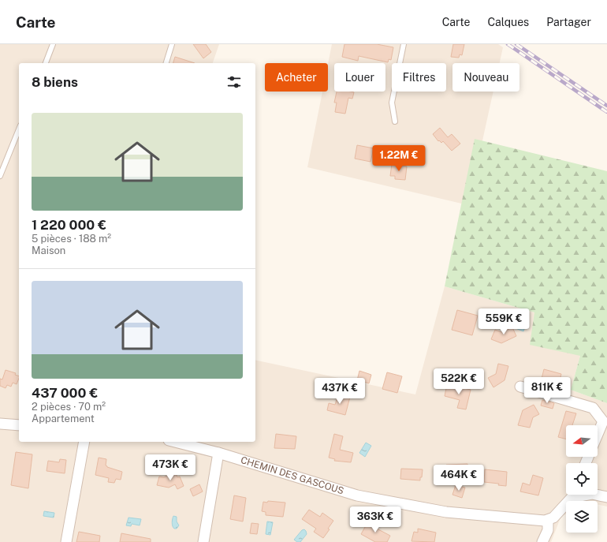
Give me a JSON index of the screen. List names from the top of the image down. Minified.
{"streets":{"street":["CHEMIN DES GASCOUS"]},"north":"left","page":{"header":"Carte","nav":["Carte","Calques","Partager"],"chip":["Acheter","Louer","Filtres","Nouveau"],"heading":"8 biens","list":[{"name":"1 220 000 €","note":"5 pièces · 188 m² · Maison"},{"name":"437 000 €","note":"2 pièces · 70 m² · Appartement"}],"price":["1.22M €","559K €","522K €","811K €","437K €","473K €","464K €","363K €"]}}
